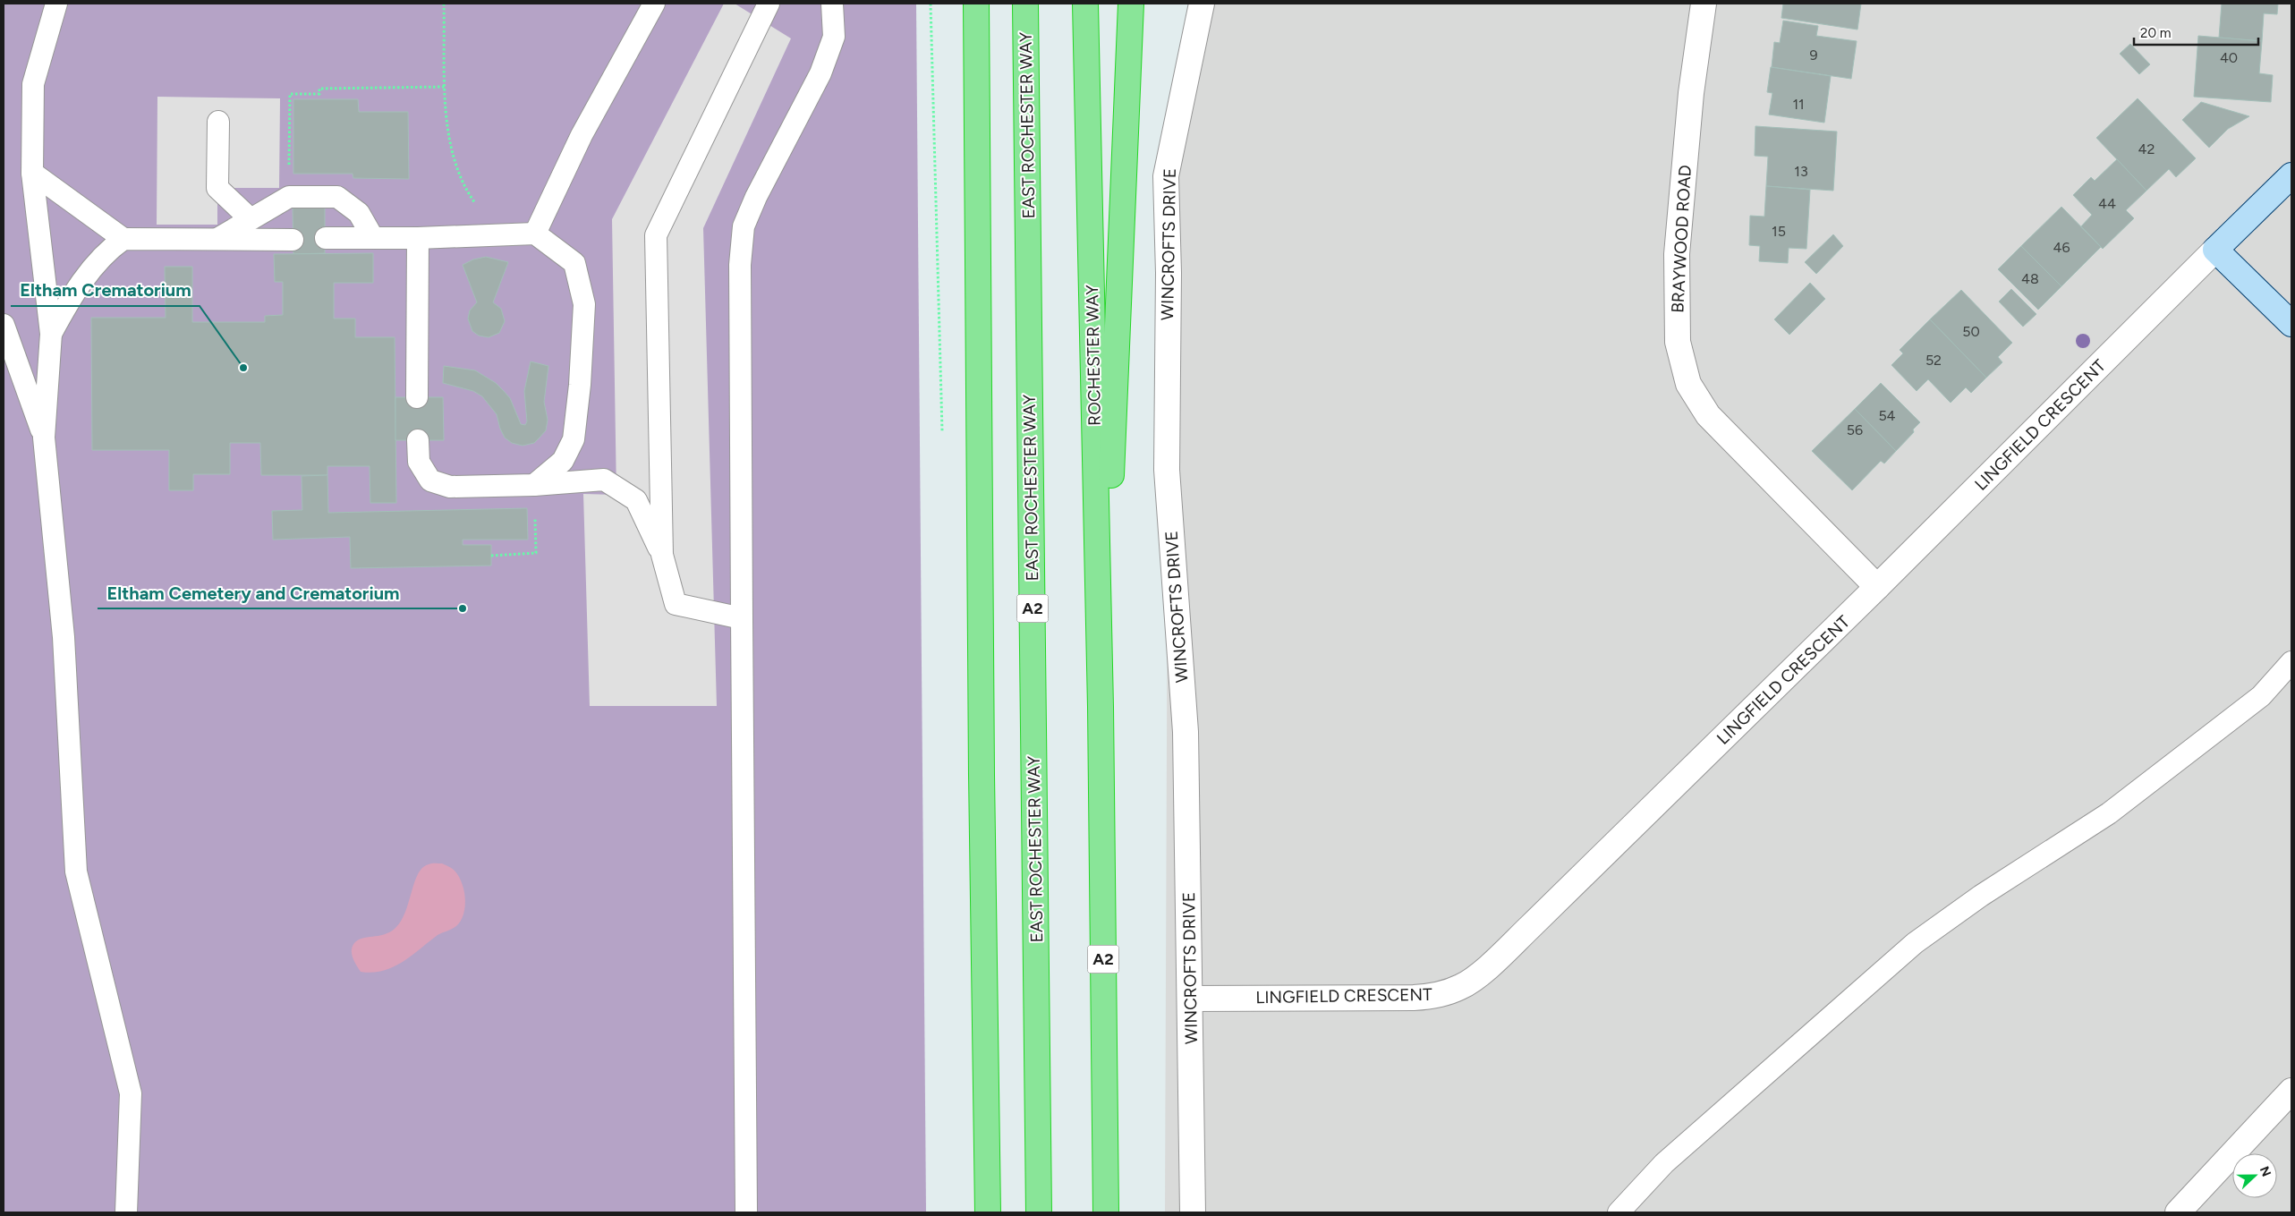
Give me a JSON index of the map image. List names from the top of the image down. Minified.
{"streets":{"highway":["EAST ROCHESTER WAY","ROCHESTER WAY","A2"],"street":["BRAYWOOD ROAD","WINCROFTS DRIVE","LINGFIELD CRESCENT"]},"crossings":[["BRAYWOOD ROAD","LINGFIELD CRESCENT"],["WINCROFTS DRIVE","LINGFIELD CRESCENT"],["ROCHESTER WAY","A2"]],"places":["Eltham Crematorium","Eltham Cemetery and Crematorium"],"house_numbers":["9","40","11","42","13","44","15","46","48","50","52","54","56"],"scale_bar":"20 m","north":"right"}
